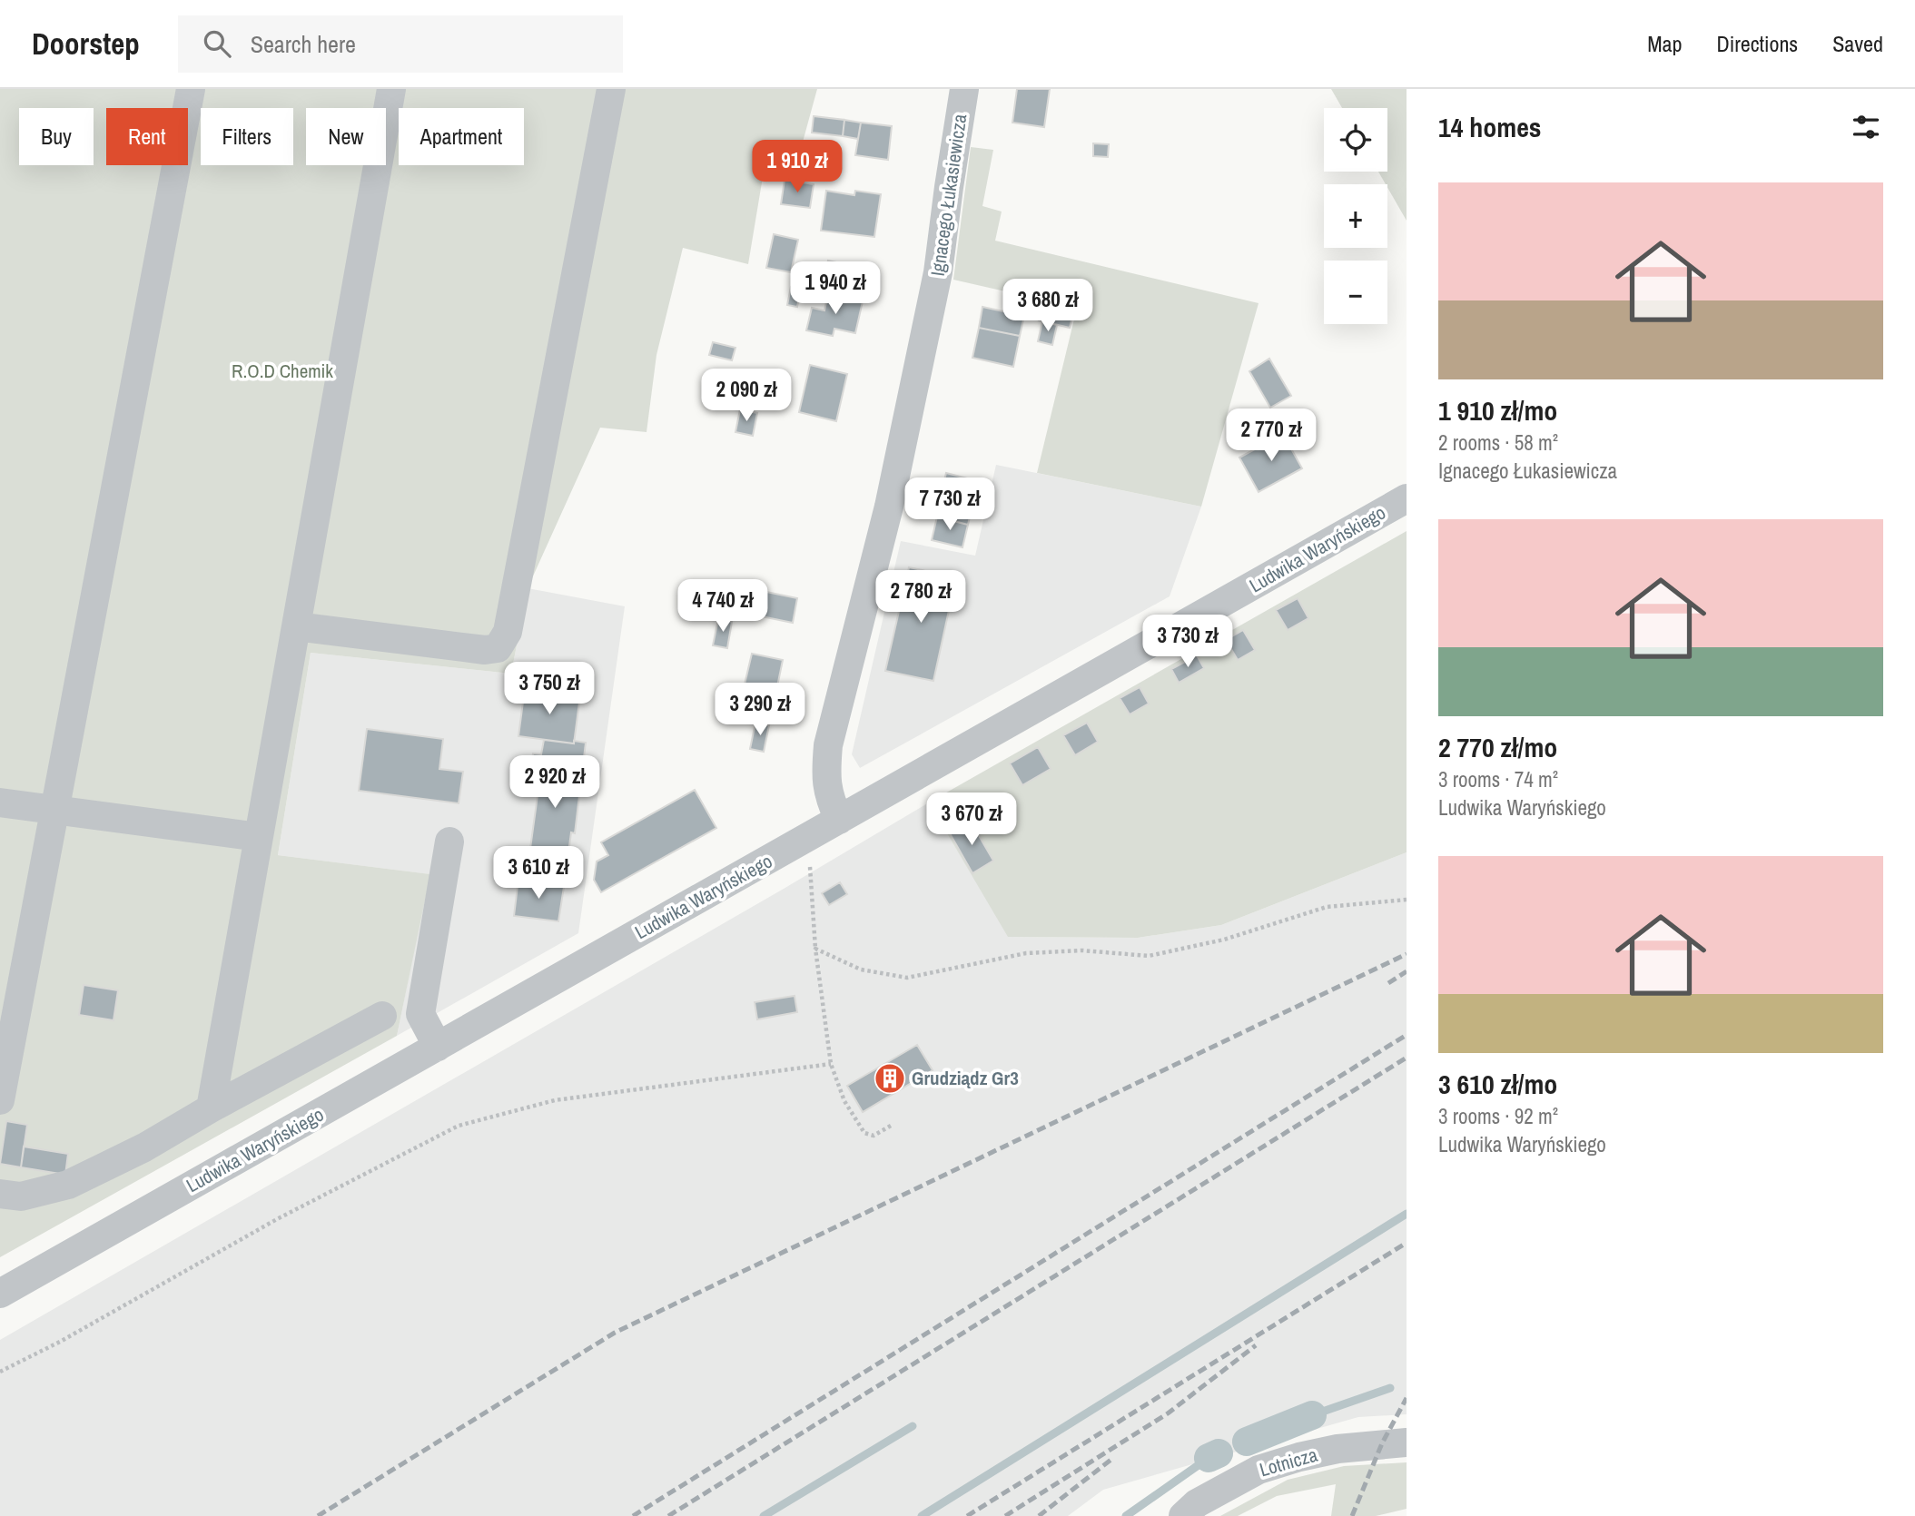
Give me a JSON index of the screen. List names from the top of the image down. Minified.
{"streets":{"street":["Ignacego Łukasiewicza","Ludwika Waryńskiego","Lotnicza"]},"crossings":[["Ignacego Łukasiewicza","Ludwika Waryńskiego"]],"parks":["R.O.D Chemik"],"places":{"building":["Grudziądz Gr3"]},"page":{"header":"Doorstep","search":"Search here","nav":["Map","Directions","Saved"],"heading":"14 homes","map_buttons":["+","−"],"chip":["Buy","Rent","Filters","New","Apartment"],"price":["1 910 zł","1 940 zł","3 680 zł","2 090 zł","2 770 zł","7 730 zł","2 780 zł","4 740 zł","3 730 zł","3 750 zł","3 290 zł","2 920 zł","3 670 zł","3 610 zł"],"list":[{"name":"1 910 zł/mo","note":"2 rooms · 58 m² · Ignacego Łukasiewicza"},{"name":"2 770 zł/mo","note":"3 rooms · 74 m² · Ludwika Waryńskiego"},{"name":"3 610 zł/mo","note":"3 rooms · 92 m² · Ludwika Waryńskiego"}]}}
